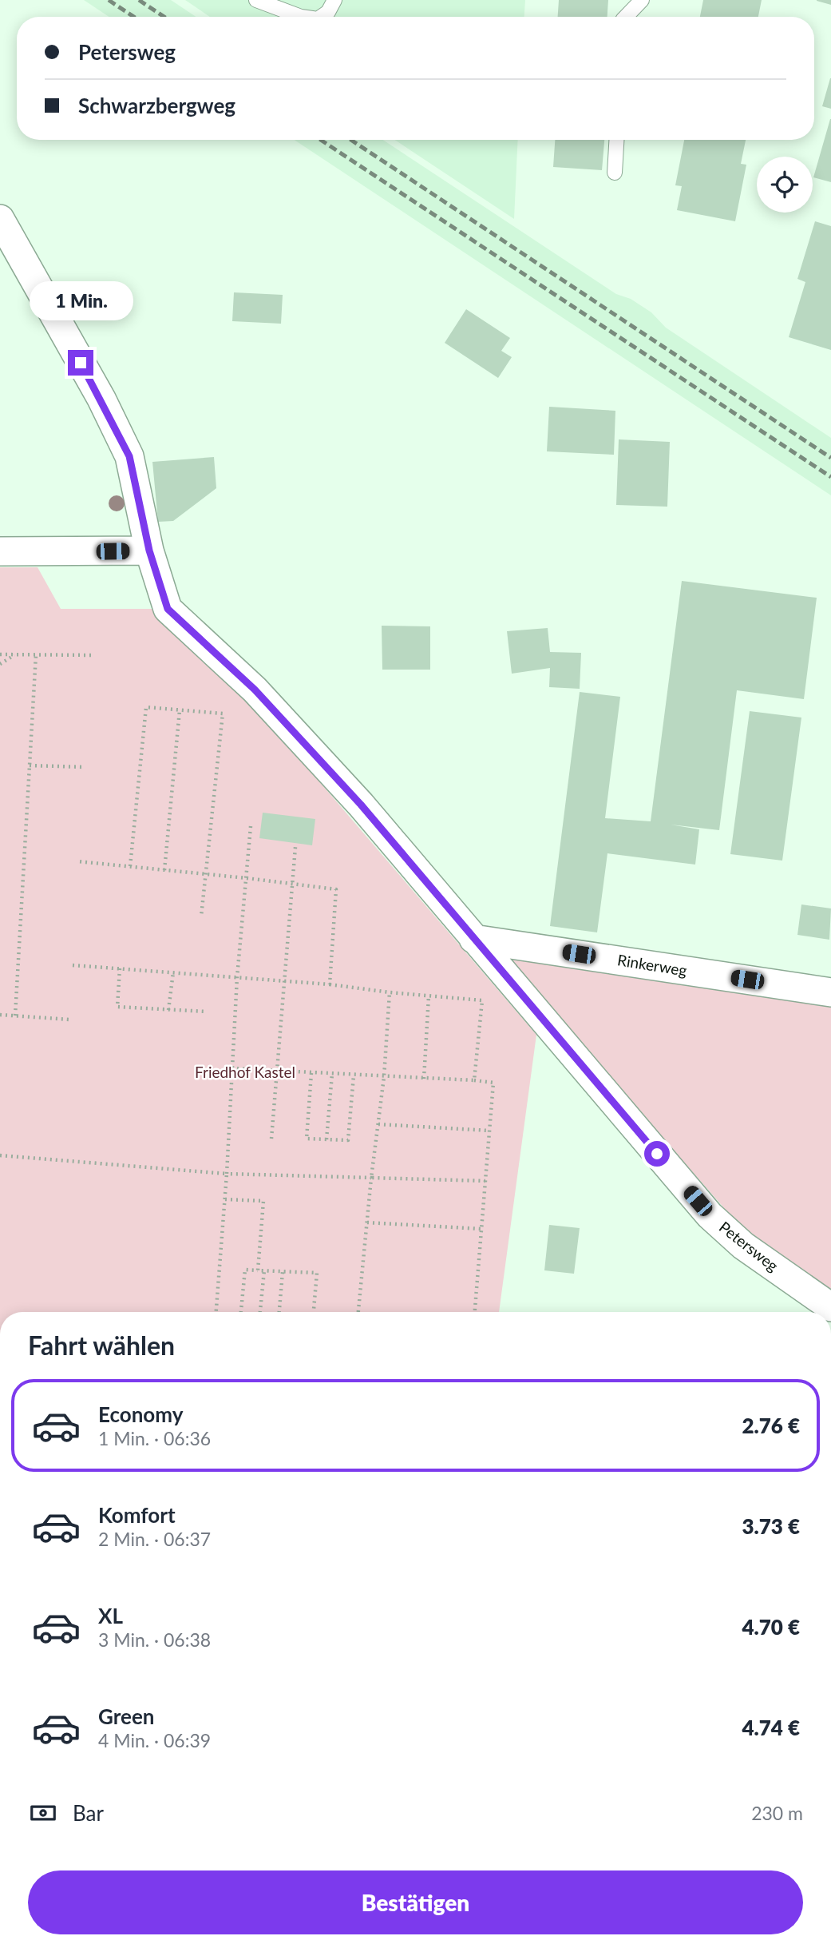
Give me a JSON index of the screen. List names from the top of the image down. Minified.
{"streets":{"street":["Rinkerweg","Petersweg"]},"crossings":[["Rinkerweg","Petersweg"]],"parks":["Friedhof Kastel"],"page":{"banner":["Petersweg","Schwarzbergweg"],"bubble":"1 Min.","heading":"Fahrt wählen","list":[{"name":"Economy","note":"1 Min. · 06:36","value":"2.76 €"},{"name":"Komfort","note":"2 Min. · 06:37","value":"3.73 €"},{"name":"XL","note":"3 Min. · 06:38","value":"4.70 €"},{"name":"Green","note":"4 Min. · 06:39","value":"4.74 €"}],"pay":["Bar","230 m"],"buttons":"Bestätigen"}}
